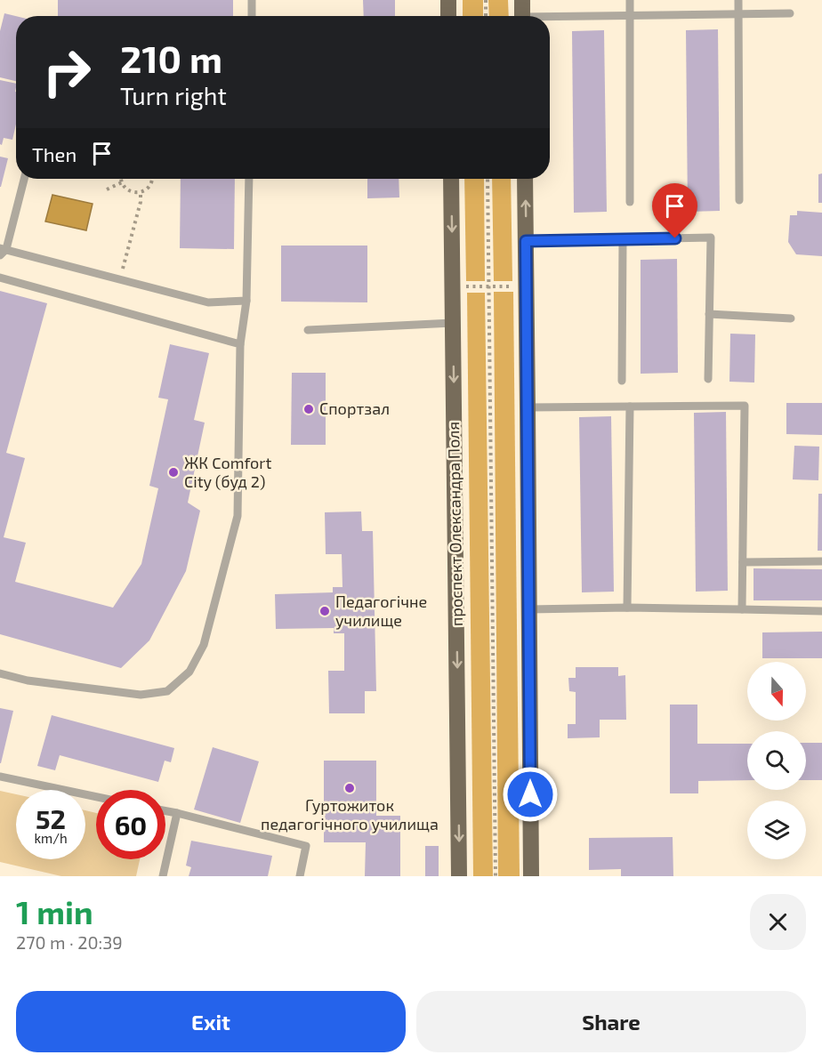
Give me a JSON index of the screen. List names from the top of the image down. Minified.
{"streets":{"main road":["проспект Олександра Поля"]},"places":["Спортзал","ЖК Comfort City (буд 2)","Педагогічне училище","Гуртожиток педагогічного училища"],"north":"bottom","page":{"turn":["210 m","Turn right"],"then":"Then","speed":"52 km/h","limit":"60","heading":["1 min","270 m · 20:39"],"buttons":["Exit","Share"]}}
